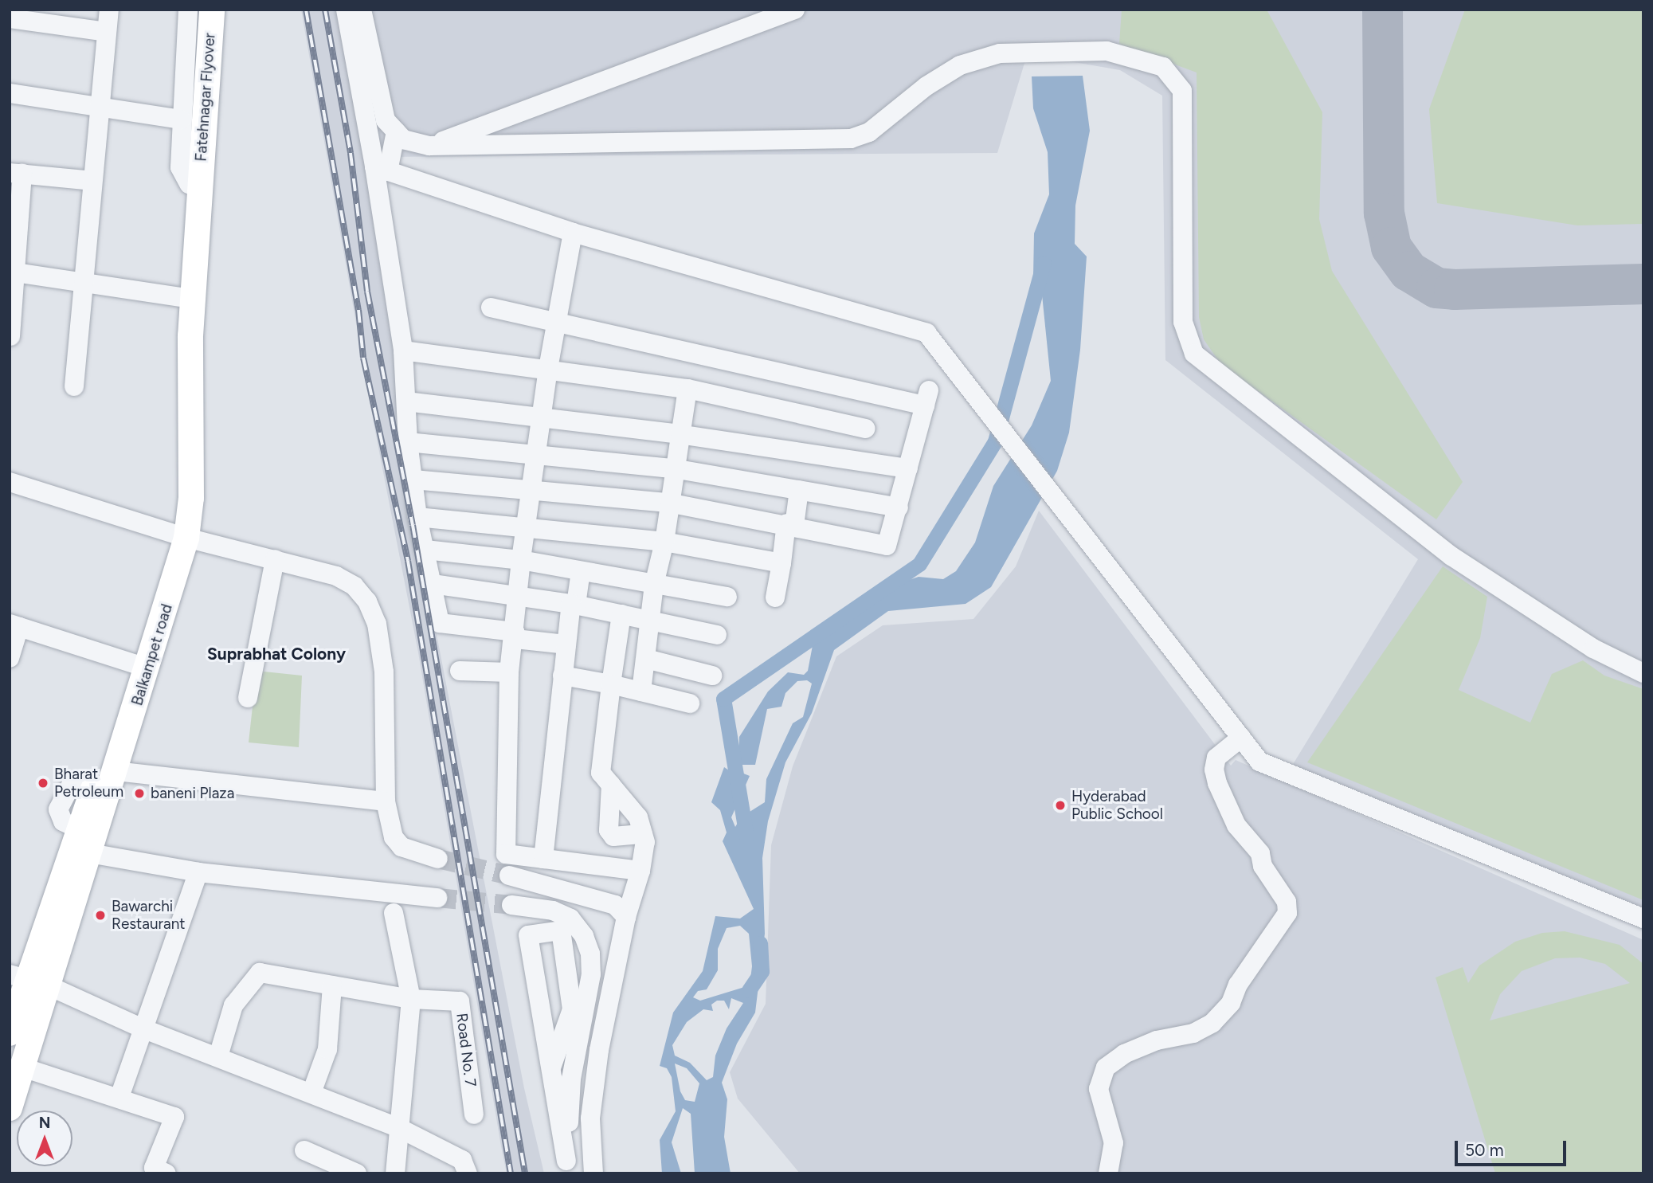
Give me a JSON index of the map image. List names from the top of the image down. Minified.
{"streets":{"main road":["Fatehnagar Flyover","Balkampet road"],"street":["Road No. 7"]},"crossings":[["Fatehnagar Flyover","Balkampet road"]],"districts":["Suprabhat Colony"],"places":["Bharat Petroleum","baneni Plaza","Hyderabad Public School","Bawarchi Restaurant"],"scale_bar":"50 m","north":"top"}
